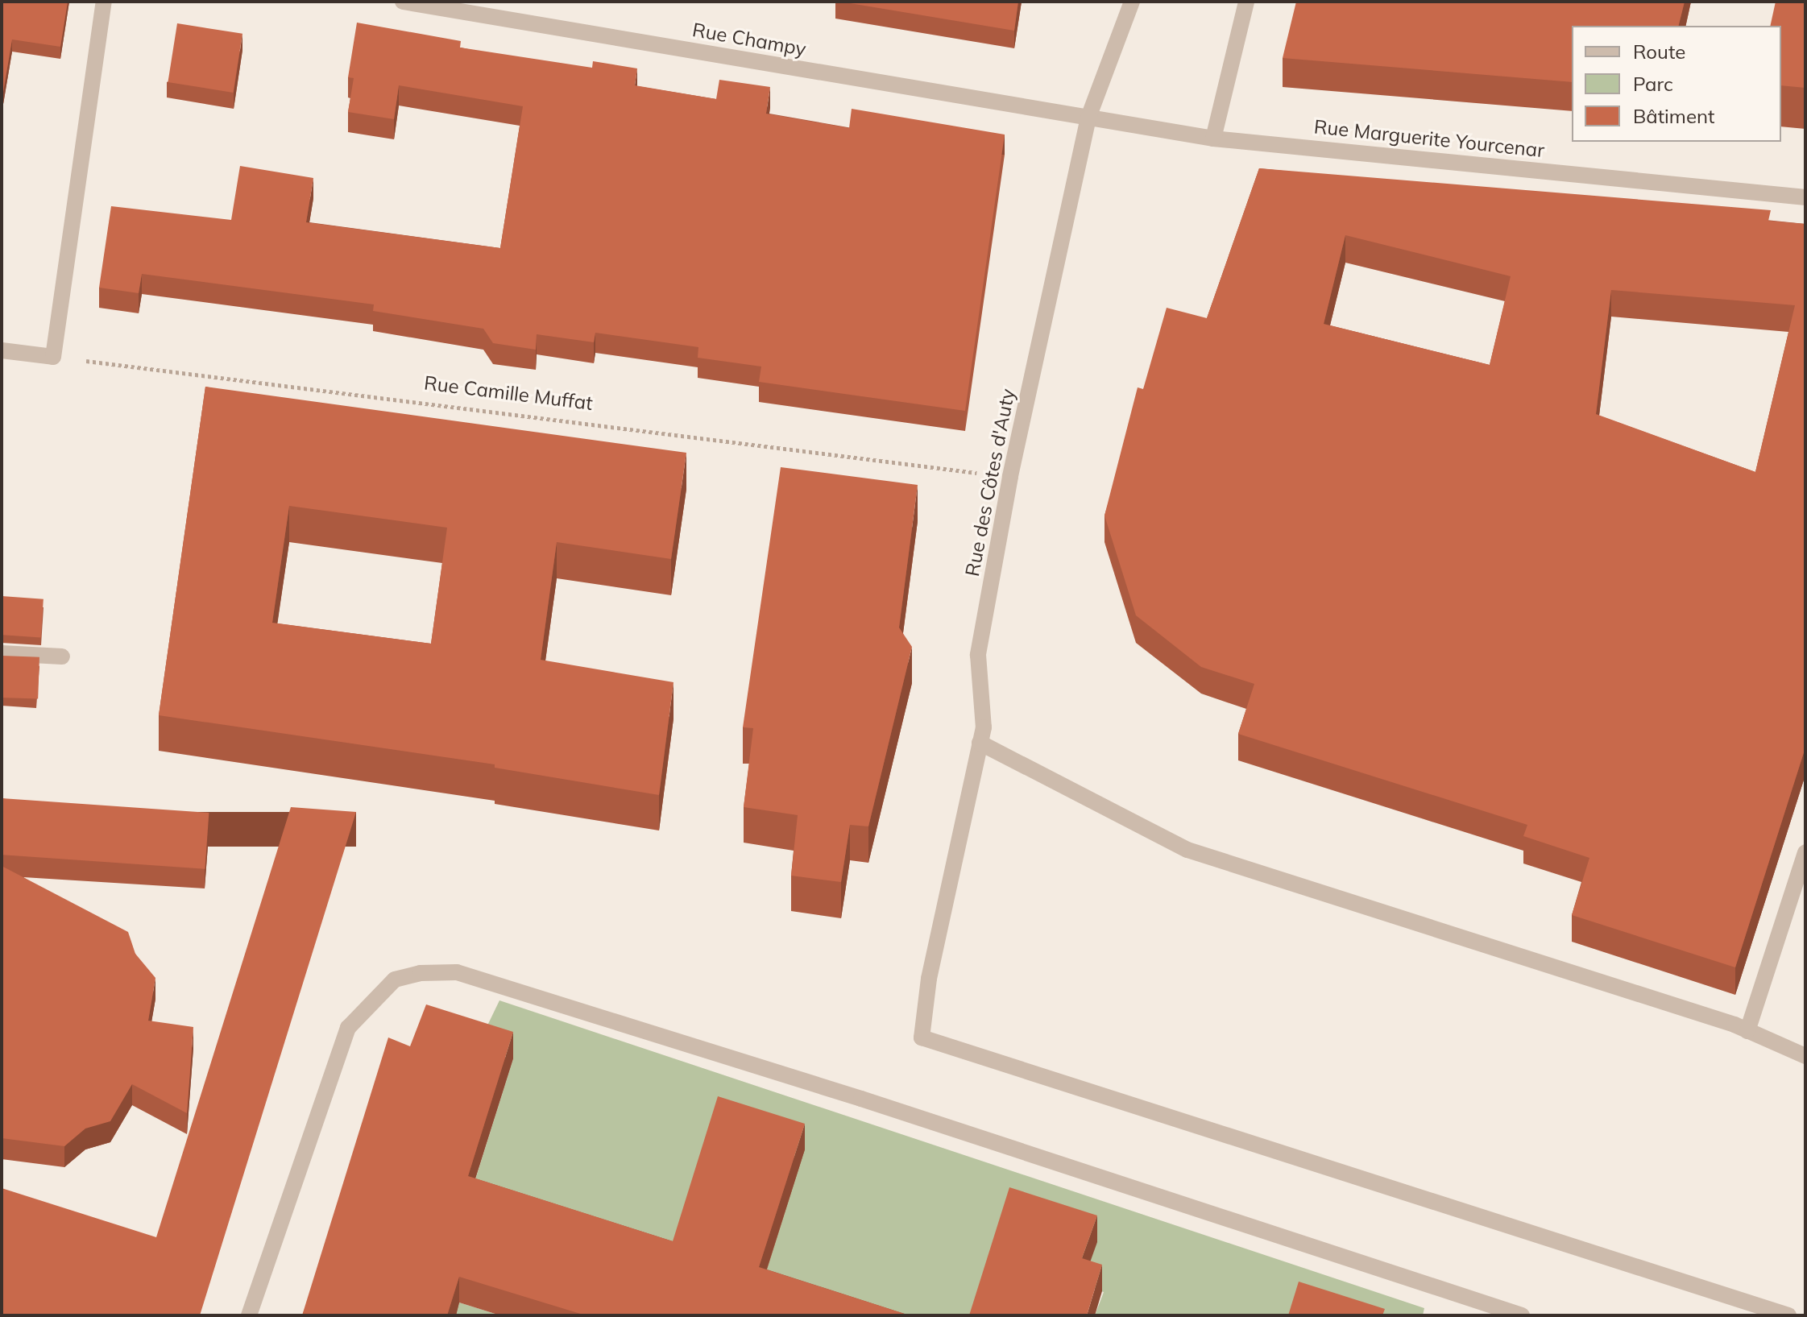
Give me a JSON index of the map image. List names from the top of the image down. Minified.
{"streets":{"street":["Rue Champy","Rue Marguerite Yourcenar","Rue des Côtes d'Auty"],"path":["Rue Camille Muffat"]},"crossings":[["Rue Champy","Rue Marguerite Yourcenar"],["Rue Champy","Rue des Côtes d'Auty"],["Rue Marguerite Yourcenar","Rue des Côtes d'Auty"],["Rue Camille Muffat","Rue des Côtes d'Auty"]],"legend":["Route","Parc","Bâtiment"]}
